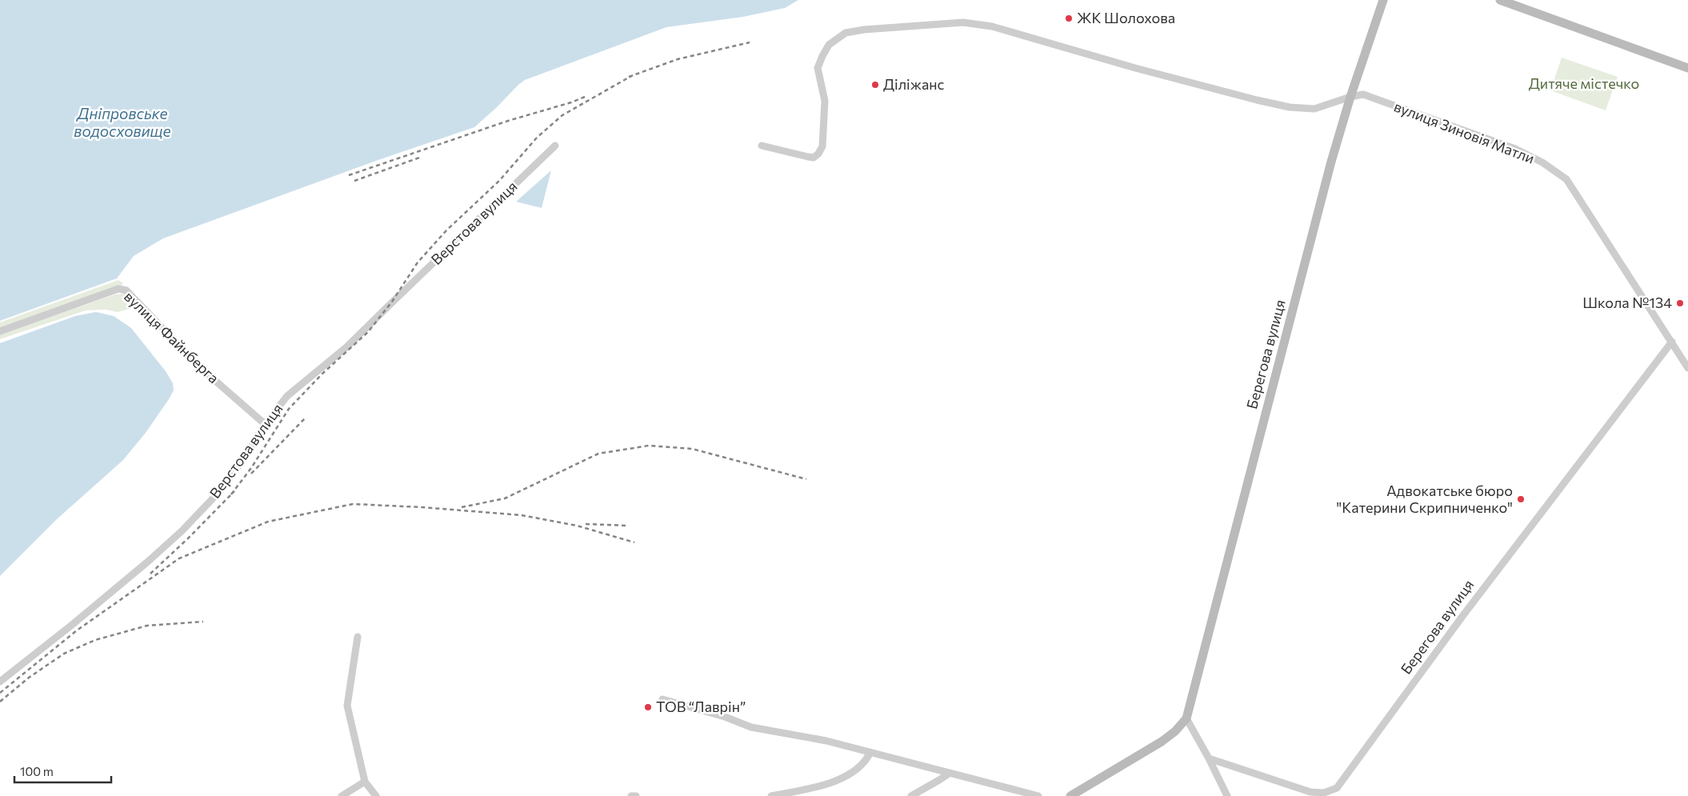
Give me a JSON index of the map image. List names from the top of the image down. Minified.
{"streets":{"street":["вулиця Зиновія Матли","Верстова вулиця","вулиця Файнберга","Берегова вулиця"]},"crossings":[["вулиця Зиновія Матли","Берегова вулиця"],["Верстова вулиця","вулиця Файнберга"]],"water":["Дніпровське водосховище"],"parks":["Дитяче містечко"],"places":["ЖК Шолохова","Діліжанс","Школа №134","Адвокатське бюро \"Катерини Скрипниченко\"","ТОВ “Лаврін”"],"scale_bar":"100 m"}
